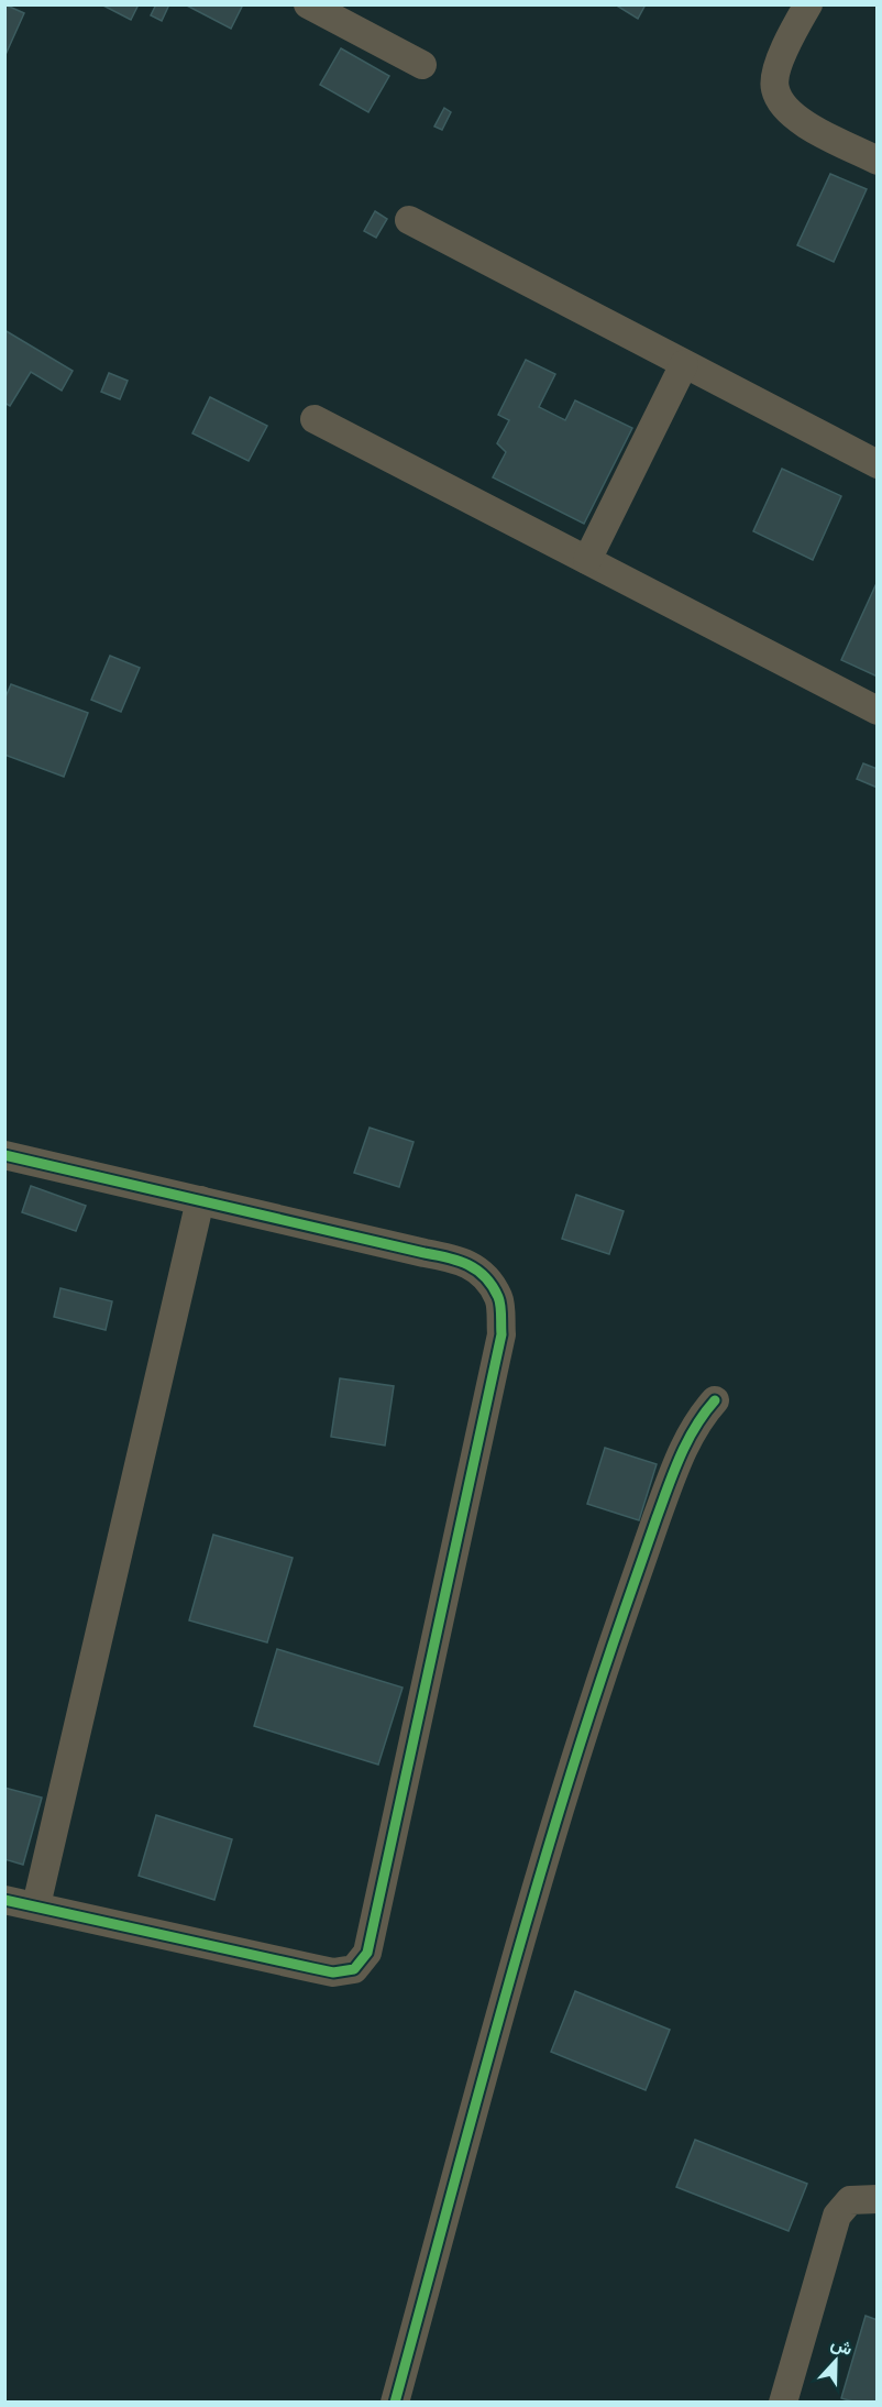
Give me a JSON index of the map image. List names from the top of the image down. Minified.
{"north":"top"}
